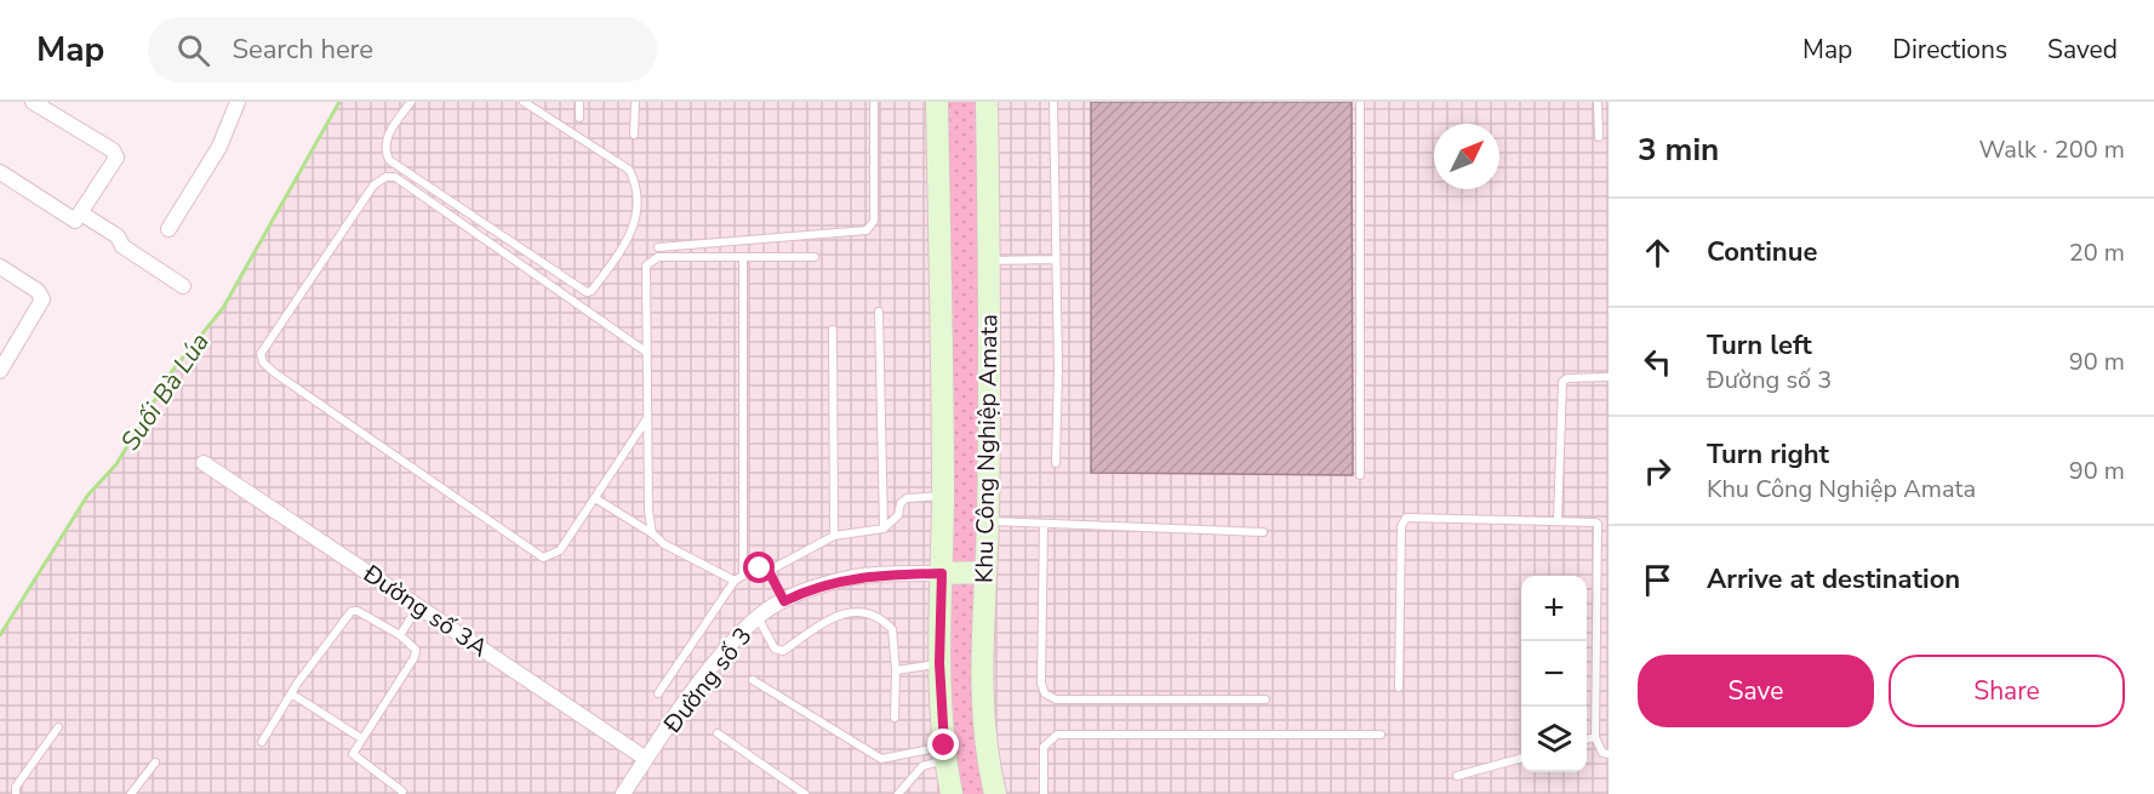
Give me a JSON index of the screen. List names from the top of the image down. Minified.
{"streets":{"street":["Khu Công Nghiệp Amata","Đường số 3A","Đường số 3"]},"crossings":[["Khu Công Nghiệp Amata","Đường số 3"],["Đường số 3A","Đường số 3"]],"water":["Suối Bà Lúa"],"north":"top right","page":{"header":"Map","search":"Search here","nav":["Map","Directions","Saved"],"heading":["3 min","Walk · 200 m"],"list":[["Continue","20 m"],["Turn left","Đường số 3","90 m"],["Turn right","Khu Công Nghiệp Amata","90 m"],"Arrive at destination"],"map_buttons":["+","−"],"buttons":["Save","Share"]}}
